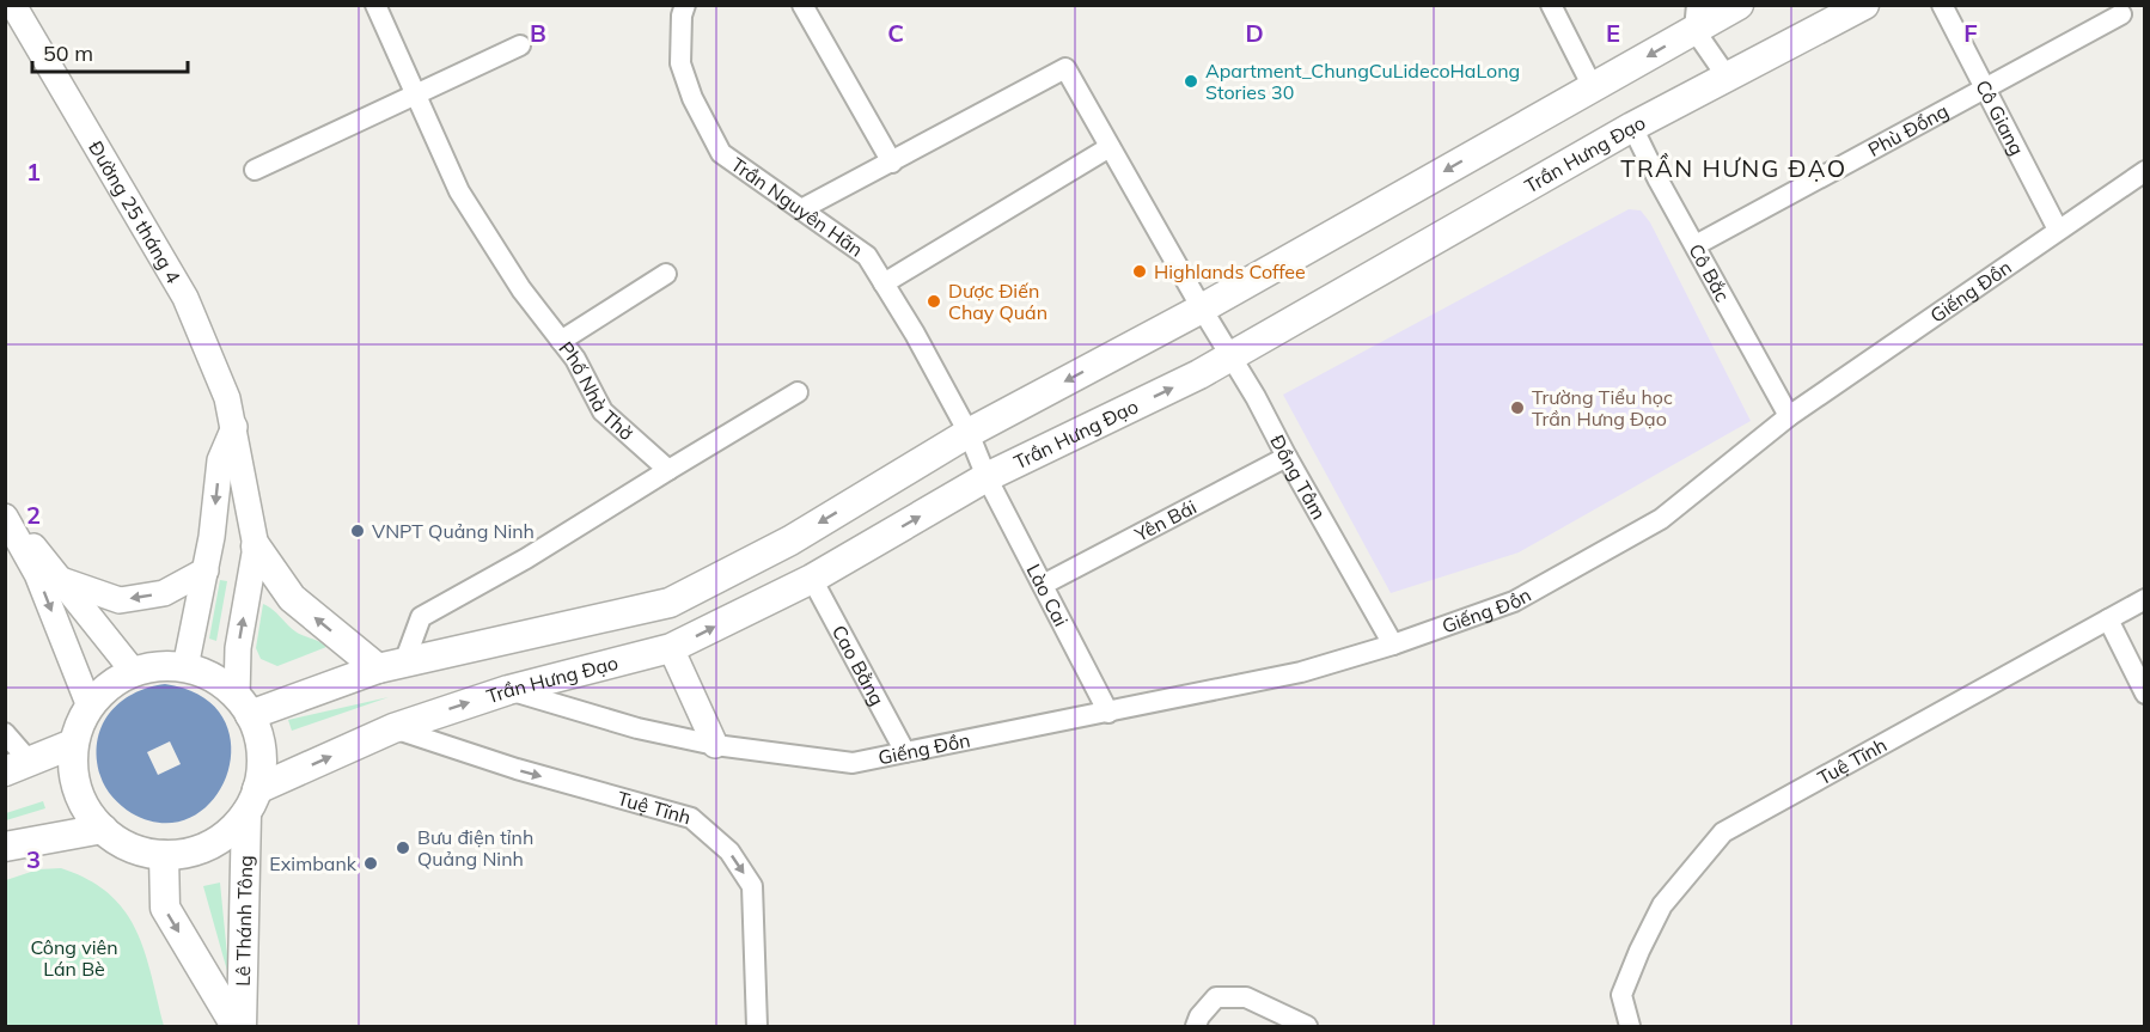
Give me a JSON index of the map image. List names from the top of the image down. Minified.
{"streets":{"main road":["Trần Hưng Đạo","Lê Thánh Tông"],"street":["Cô Giang","Phù Đổng","Trần Nguyên Hãn","Đường 25 tháng 4","Cô Bắc","Giếng Đồn","Phố Nhà Thờ","Đồng Tâm","Yên Bái","Lào Cai","Cao Bằng","Tuệ Tĩnh"]},"crossings":[["Cô Giang","Phù Đổng"],["Cô Giang","Giếng Đồn"],["Phù Đổng","Cô Bắc"],["Trần Hưng Đạo","Trần Nguyên Hãn"],["Trần Hưng Đạo","Đường 25 tháng 4"],["Trần Hưng Đạo","Cô Bắc"],["Trần Hưng Đạo","Giếng Đồn"],["Trần Hưng Đạo","Đồng Tâm"],["Trần Hưng Đạo","Lào Cai"],["Trần Hưng Đạo","Cao Bằng"],["Trần Hưng Đạo","Tuệ Tĩnh"],["Trần Hưng Đạo","Lê Thánh Tông"],["Trần Nguyên Hãn","Lào Cai"],["Đường 25 tháng 4","Lê Thánh Tông"],["Cô Bắc","Giếng Đồn"],["Giếng Đồn","Đồng Tâm"],["Giếng Đồn","Lào Cai"],["Giếng Đồn","Cao Bằng"],["Đồng Tâm","Yên Bái"],["Yên Bái","Lào Cai"]],"one_way":["Tuệ Tĩnh"],"districts":["TRẦN HƯNG ĐẠO"],"parks":["Công viên Lán Bè"],"places":["Apartment_ChungCuLidecoHaLong Stories 30","Highlands Coffee","Dược Điến Chay Quán","Trường Tiểu học Trần Hưng Đạo","VNPT Quảng Ninh","Bưu điện tỉnh Quảng Ninh","Eximbank"],"scale_bar":"50 m","grid":{"columns":["B","C","D","E","F"],"rows":["1","2","3"]}}
